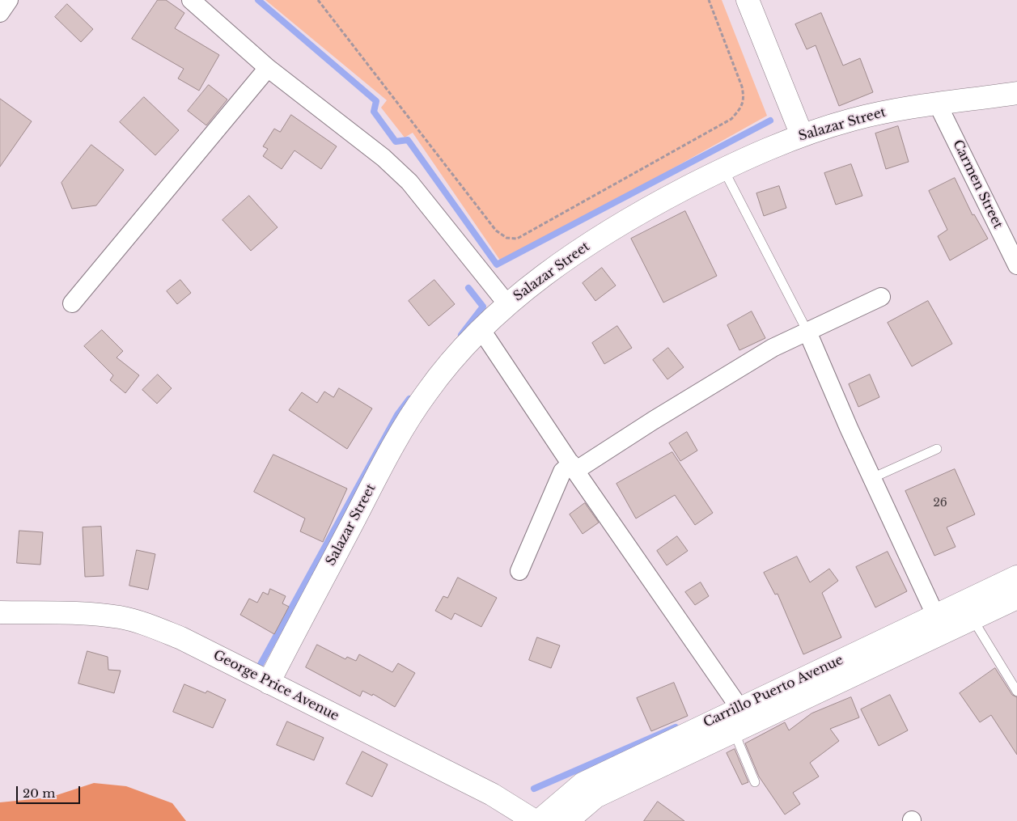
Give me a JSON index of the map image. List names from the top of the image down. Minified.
{"streets":{"main road":["Salazar Street","George Price Avenue","Carrillo Puerto Avenue"],"street":["Carmen Street"]},"crossings":[["Salazar Street","Carmen Street"],["Salazar Street","George Price Avenue"]],"house_numbers":["26"],"scale_bar":"20 m"}
